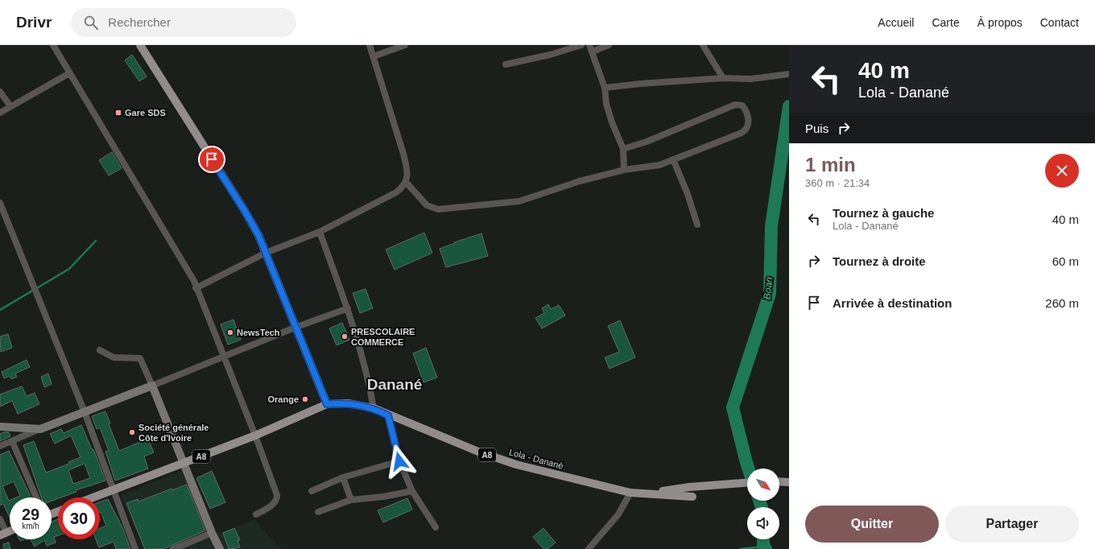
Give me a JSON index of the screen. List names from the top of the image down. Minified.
{"streets":{"main road":["A8","Lola - Danané"]},"crossings":[["A8","Lola - Danané"]],"districts":["Danané"],"water":["Boan"],"places":{"transit":["Gare SDS"],"other":["NewsTech","PRESCOLAIRE COMMERCE","Orange","Société générale Côte d'Ivoire"]},"north":"bottom right","page":{"header":"Drivr","search":"Rechercher","nav":["Accueil","Carte","À propos","Contact"],"turn":["40 m","Lola - Danané"],"then":"Puis","heading":["1 min","360 m · 21:34"],"list":[{"name":"Tournez à gauche","note":"Lola - Danané","value":"40 m"},{"name":"Tournez à droite","value":"60 m"},{"name":"Arrivée à destination","value":"260 m"}],"speed":"29 km/h","limit":"30","buttons":["Quitter","Partager"]}}
